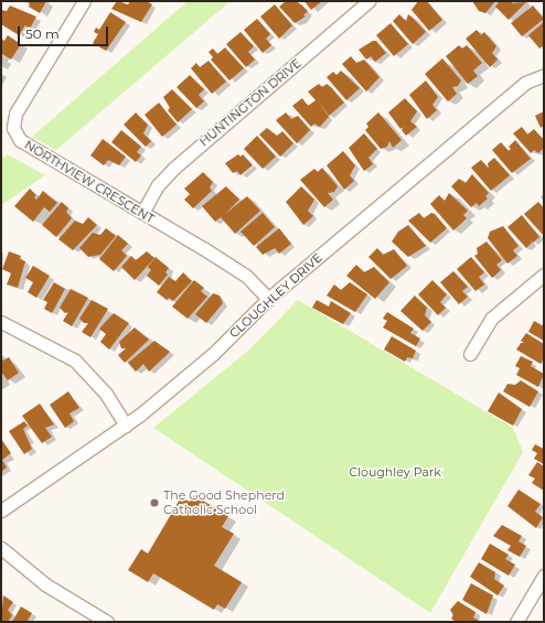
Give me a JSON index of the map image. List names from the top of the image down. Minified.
{"streets":{"street":["HUNTINGTON DRIVE","NORTHVIEW CRESCENT","CLOUGHLEY DRIVE"]},"crossings":[["HUNTINGTON DRIVE","NORTHVIEW CRESCENT"],["NORTHVIEW CRESCENT","CLOUGHLEY DRIVE"]],"parks":["Cloughley Park"],"places":["The Good Shepherd Catholic School"],"scale_bar":"50 m"}
